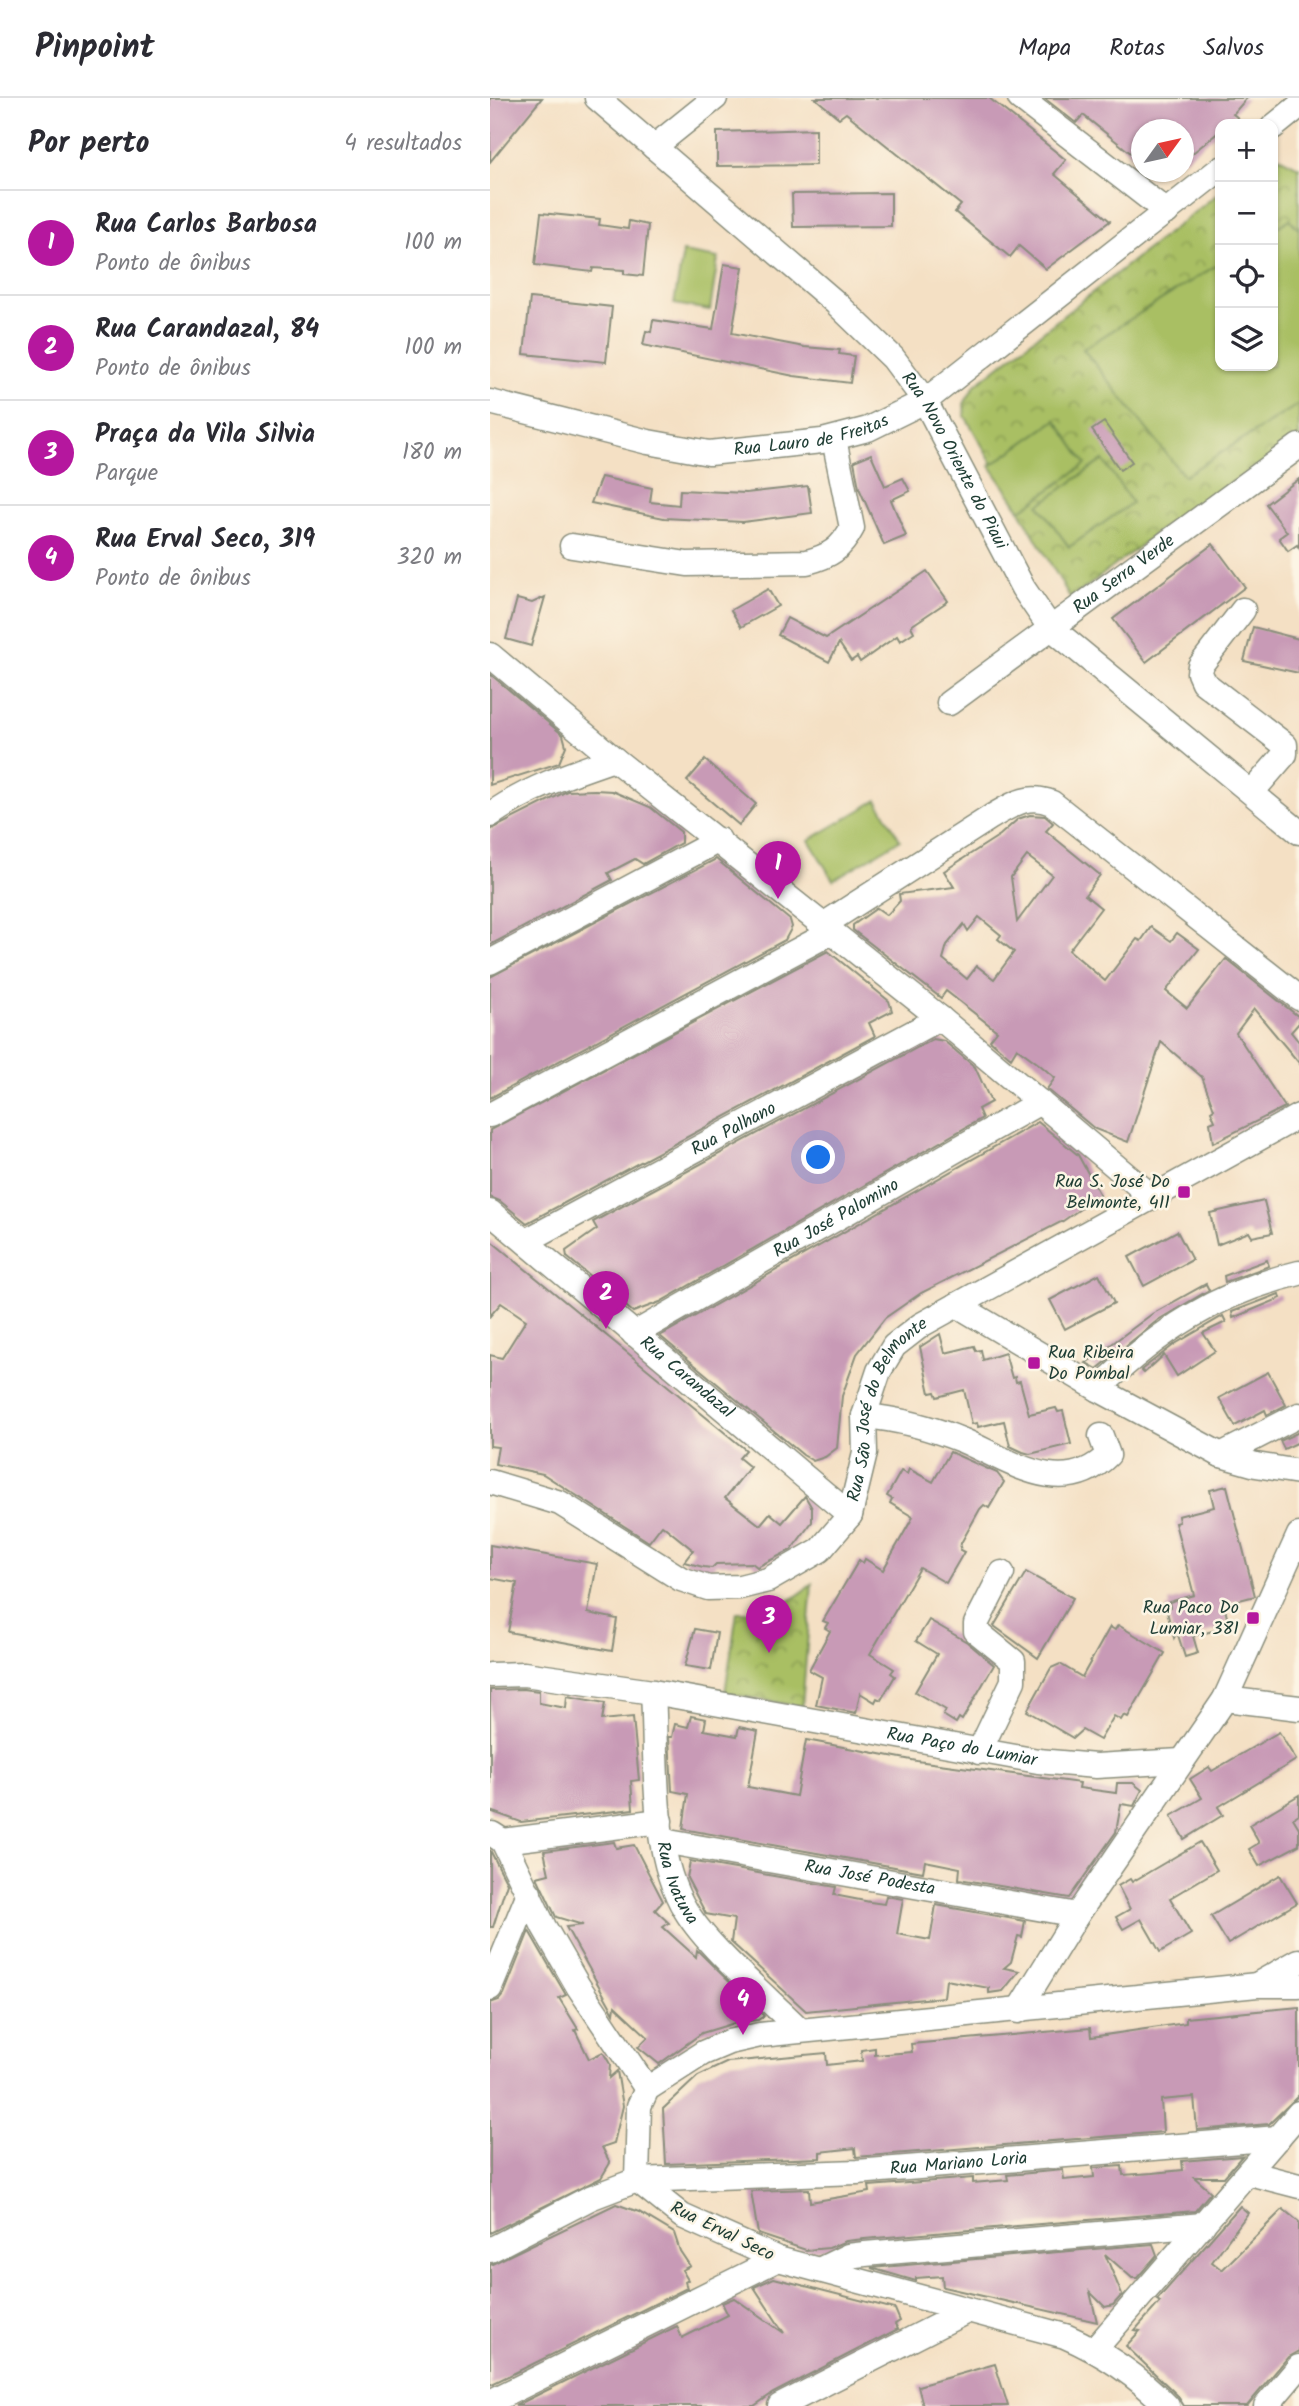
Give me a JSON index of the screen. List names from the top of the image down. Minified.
{"streets":{"street":["Rua Lauro de Freitas","Rua Novo Oriente do Piaui","Rua Serra Verde","Rua Palhano","Rua José Palomino","Rua Carandazal","Rua São José do Belmonte","Rua Paço do Lumiar","Rua José Podesta","Rua Ivatuva","Rua Mariano Loria","Rua Erval Seco"]},"crossings":[["Rua Lauro de Freitas","Rua Novo Oriente do Piaui"],["Rua Novo Oriente do Piaui","Rua Serra Verde"],["Rua Palhano","Rua Carandazal"],["Rua José Palomino","Rua Carandazal"],["Rua Carandazal","Rua São José do Belmonte"],["Rua Paço do Lumiar","Rua Ivatuva"],["Rua José Podesta","Rua Ivatuva"],["Rua Mariano Loria","Rua Erval Seco"]],"places":{"transit":["Rua S. José Do Belmonte, 411","Rua Ribeira Do Pombal","Rua Paco Do Lumiar, 381"]},"north":"top right","page":{"header":"Pinpoint","nav":["Mapa","Rotas","Salvos"],"heading":["Por perto","4 resultados"],"map_buttons":["+","−"],"list":[{"mark":"1","name":"Rua Carlos Barbosa","note":"Ponto de ônibus","value":"100 m"},{"mark":"2","name":"Rua Carandazal, 84","note":"Ponto de ônibus","value":"100 m"},{"mark":"3","name":"Praça da Vila Silvia","note":"Parque","value":"180 m"},{"mark":"4","name":"Rua Erval Seco, 319","note":"Ponto de ônibus","value":"320 m"}],"pins":["1","2","3","4"]}}
